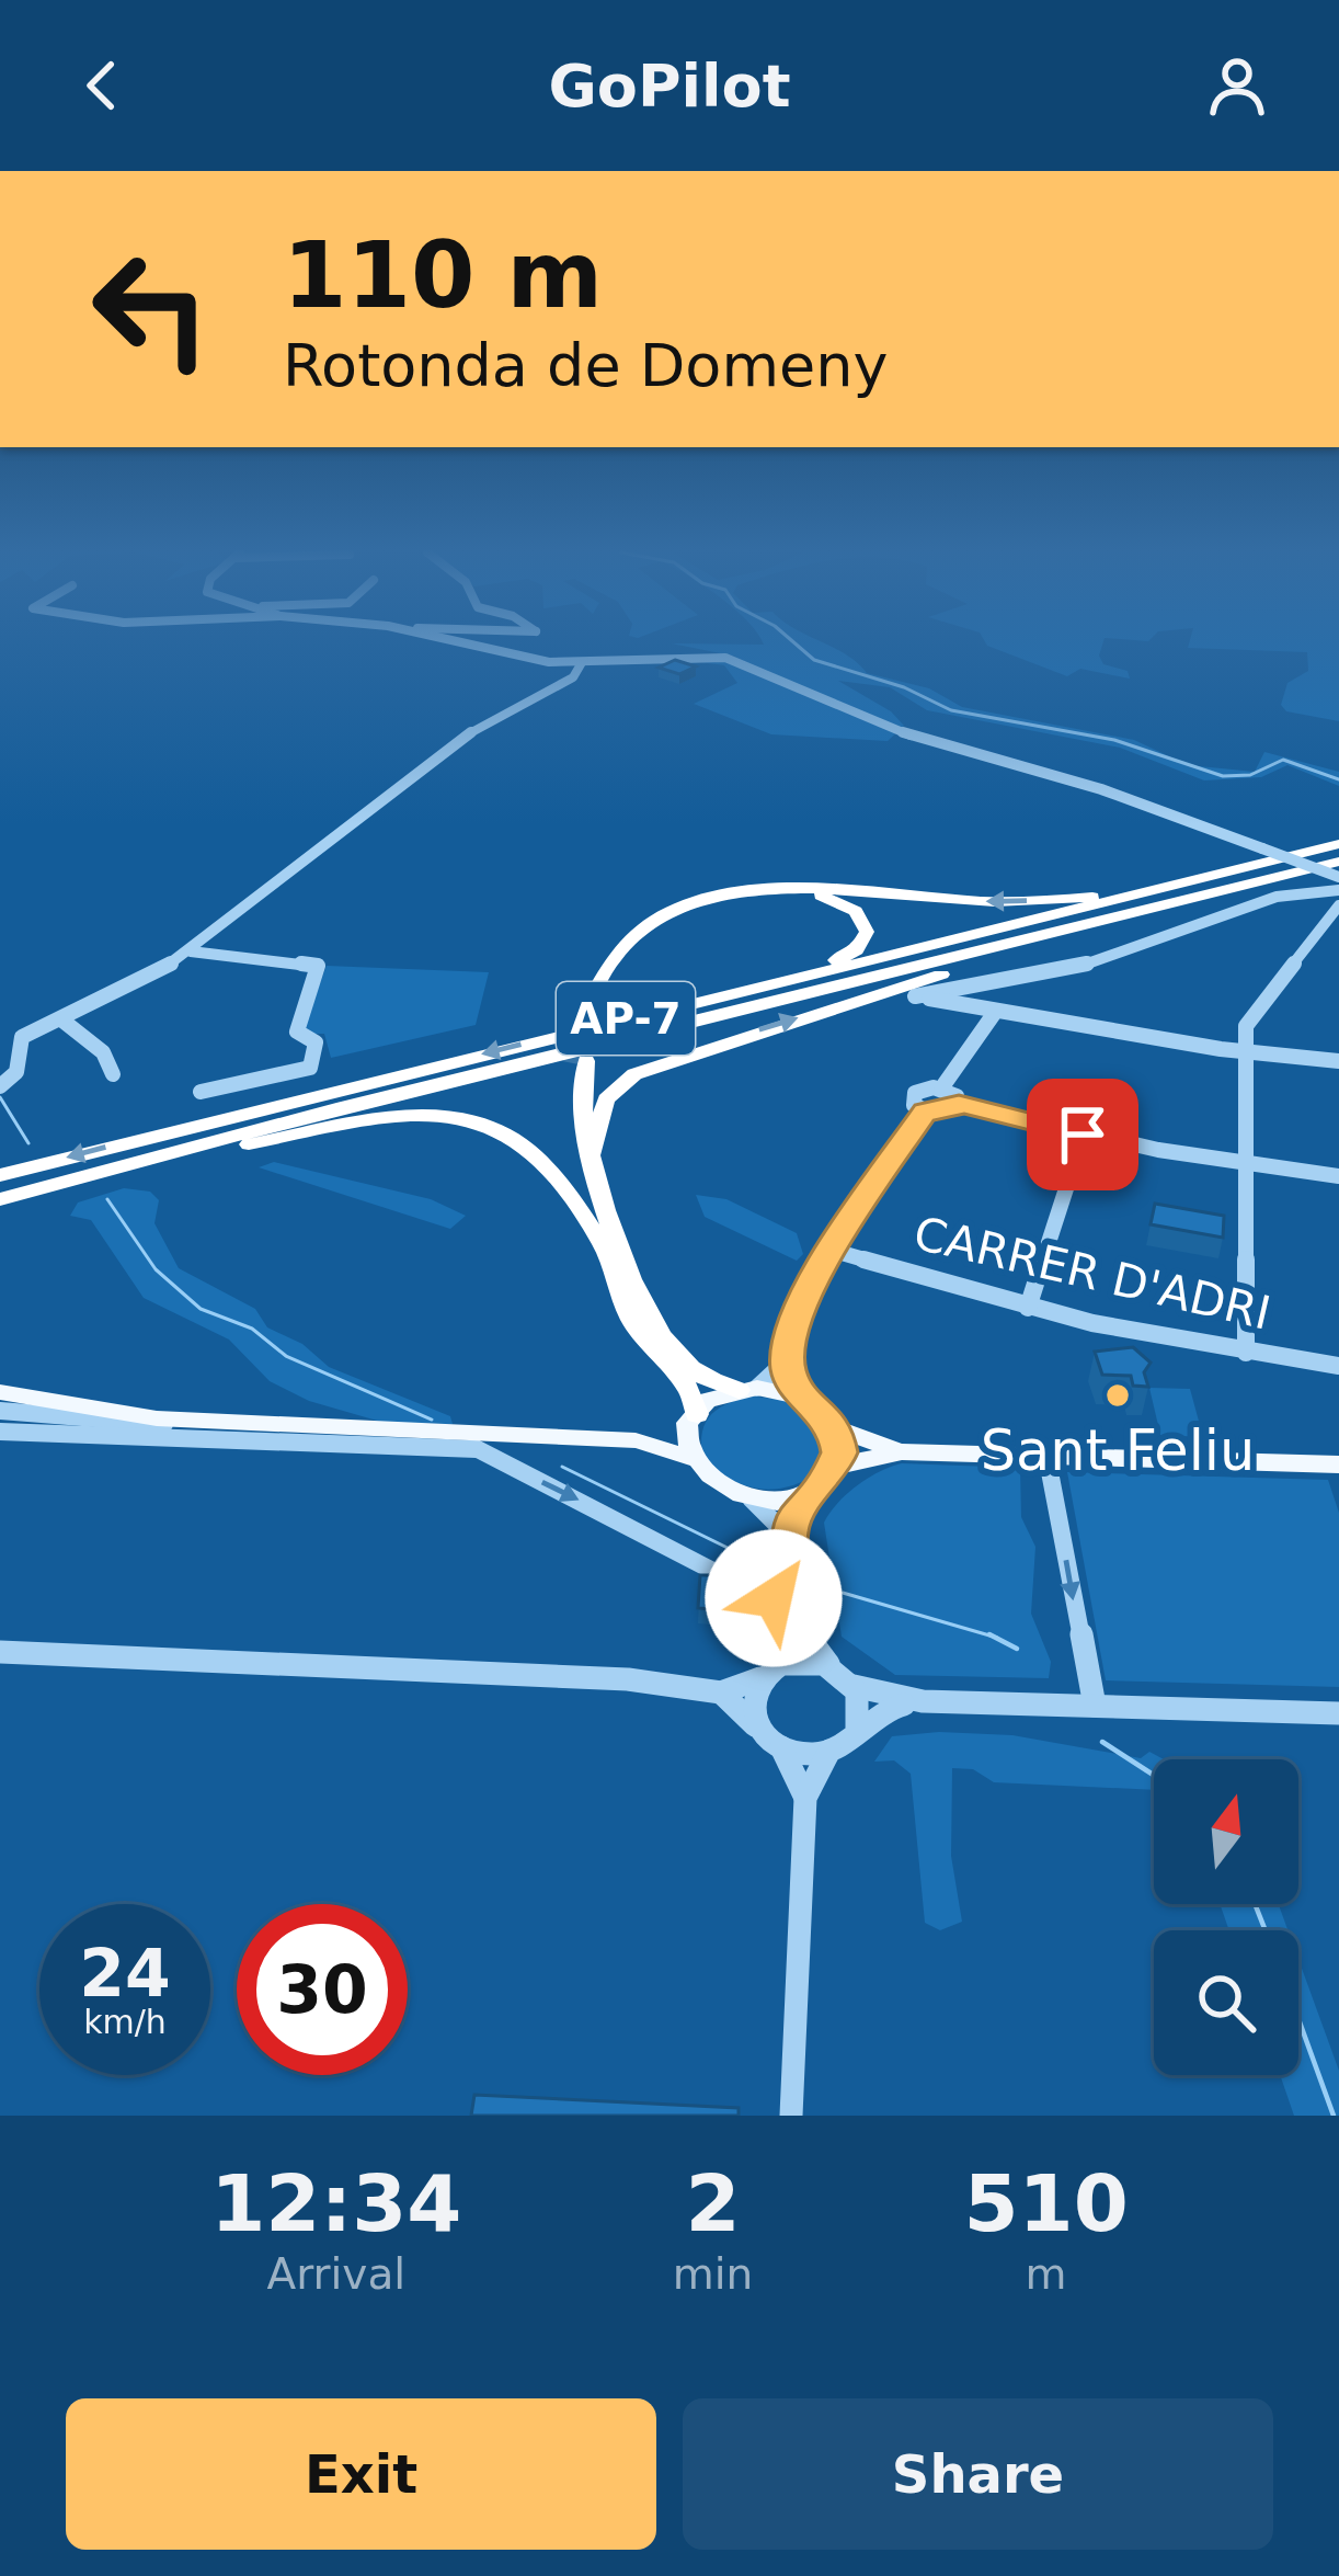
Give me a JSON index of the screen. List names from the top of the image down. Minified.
{"streets":{"highway":["AP-7"],"street":["CARRER D'ADRI"]},"places":["Sant Feliu"],"north":"top","page":{"header":"GoPilot","turn":["110 m","Rotonda de Domeny"],"speed":"24 km/h","limit":"30","eta":["12:34","Arrival","2","min","510","m"],"buttons":["Exit","Share"]}}
